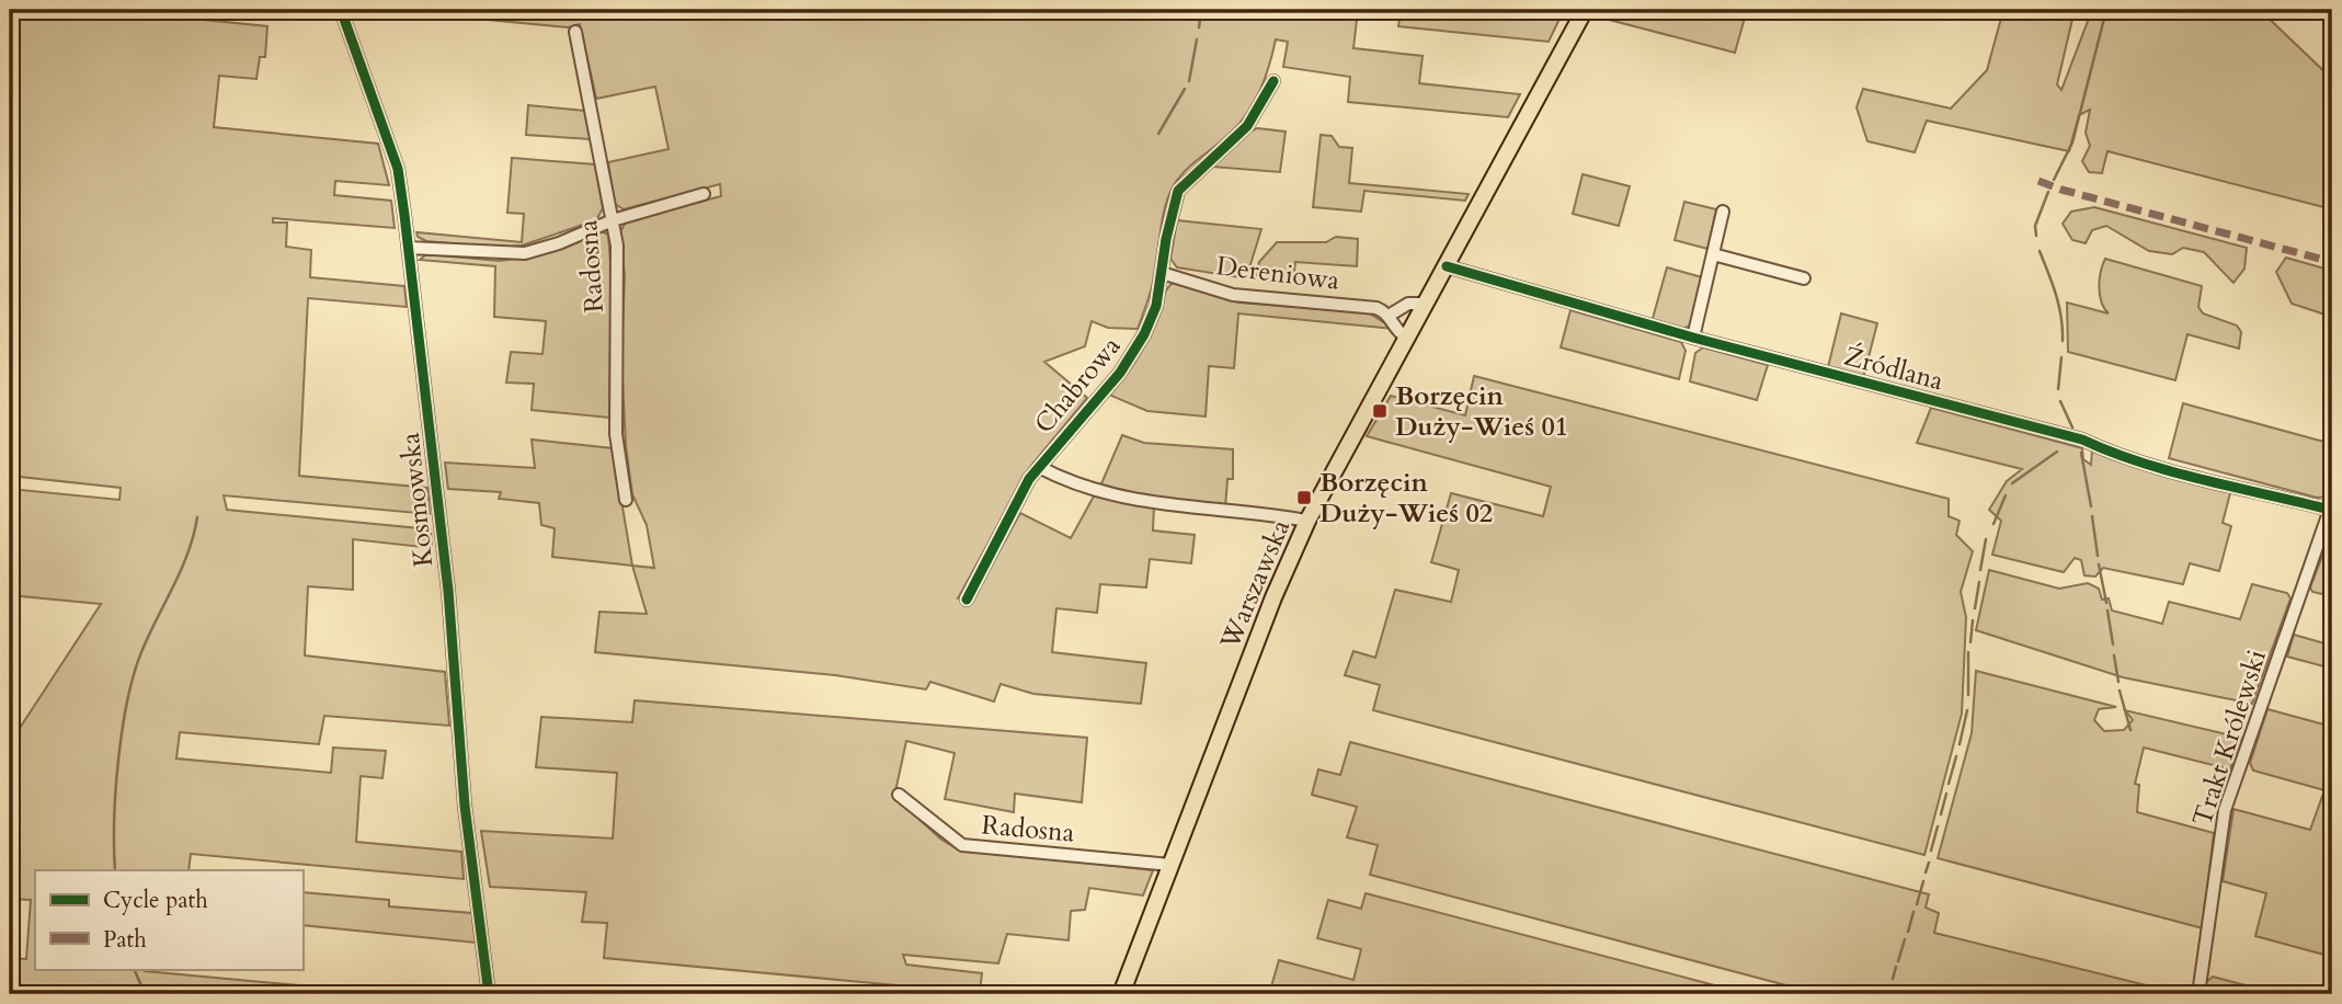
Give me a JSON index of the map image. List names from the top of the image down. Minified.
{"streets":{"main road":["Warszawska"],"street":["Radosna","Dereniowa","Źródlana","Chabrowa","Kosmowska","Trakt Królewski"]},"crossings":[["Radosna","Warszawska"],["Dereniowa","Chabrowa"],["Źródlana","Warszawska"],["Źródlana","Trakt Królewski"]],"places":{"transit":["Borzęcin Duży-Wieś 01","Borzęcin Duży-Wieś 02"]},"legend":["Cycle path","Path"]}
